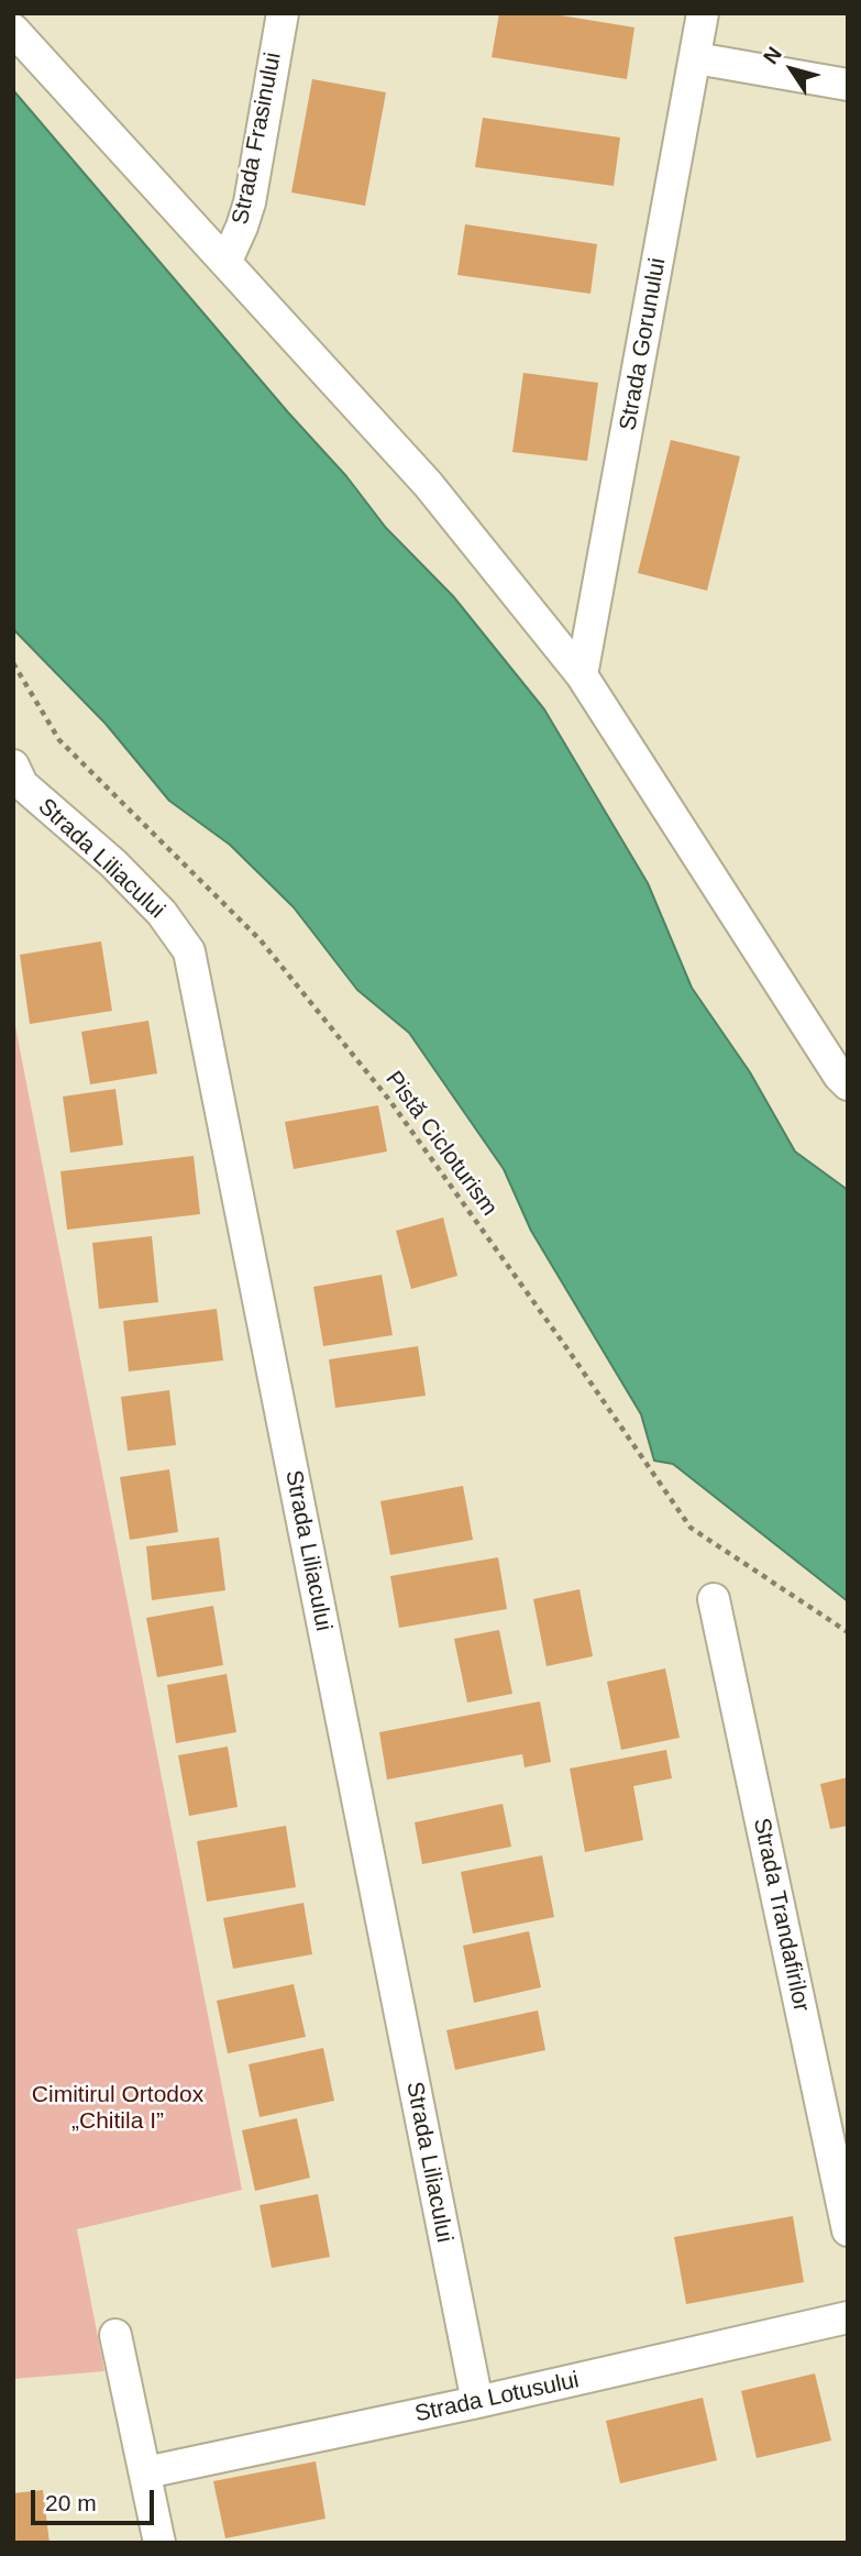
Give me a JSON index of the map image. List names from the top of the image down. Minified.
{"streets":{"street":["Strada Frasinului","Strada Gorunului","Strada Liliacului","Strada Trandafirilor","Strada Lotusului"],"path":["Pistă Cicloturism"]},"crossings":[["Strada Liliacului","Strada Lotusului"]],"parks":["Cimitirul Ortodox „Chitila I”"],"scale_bar":"20 m","north":"top left"}
